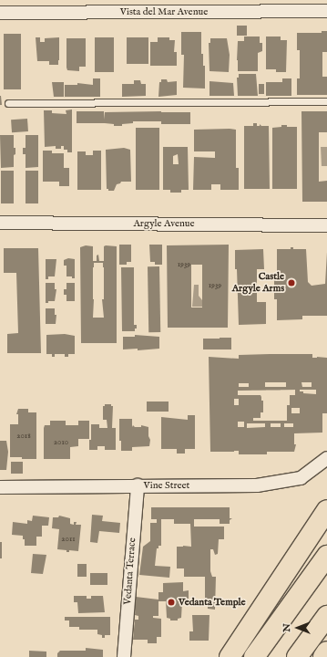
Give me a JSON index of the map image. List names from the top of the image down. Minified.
{"streets":{"street":["Vista del Mar Avenue","Argyle Avenue","Vine Street","Vedanta Terrace"]},"crossings":[["Vine Street","Vedanta Terrace"]],"places":["Castle Argyle Arms","Vedanta Temple"],"house_numbers":["1939","1939","2018","2010","2011"],"north":"left"}
